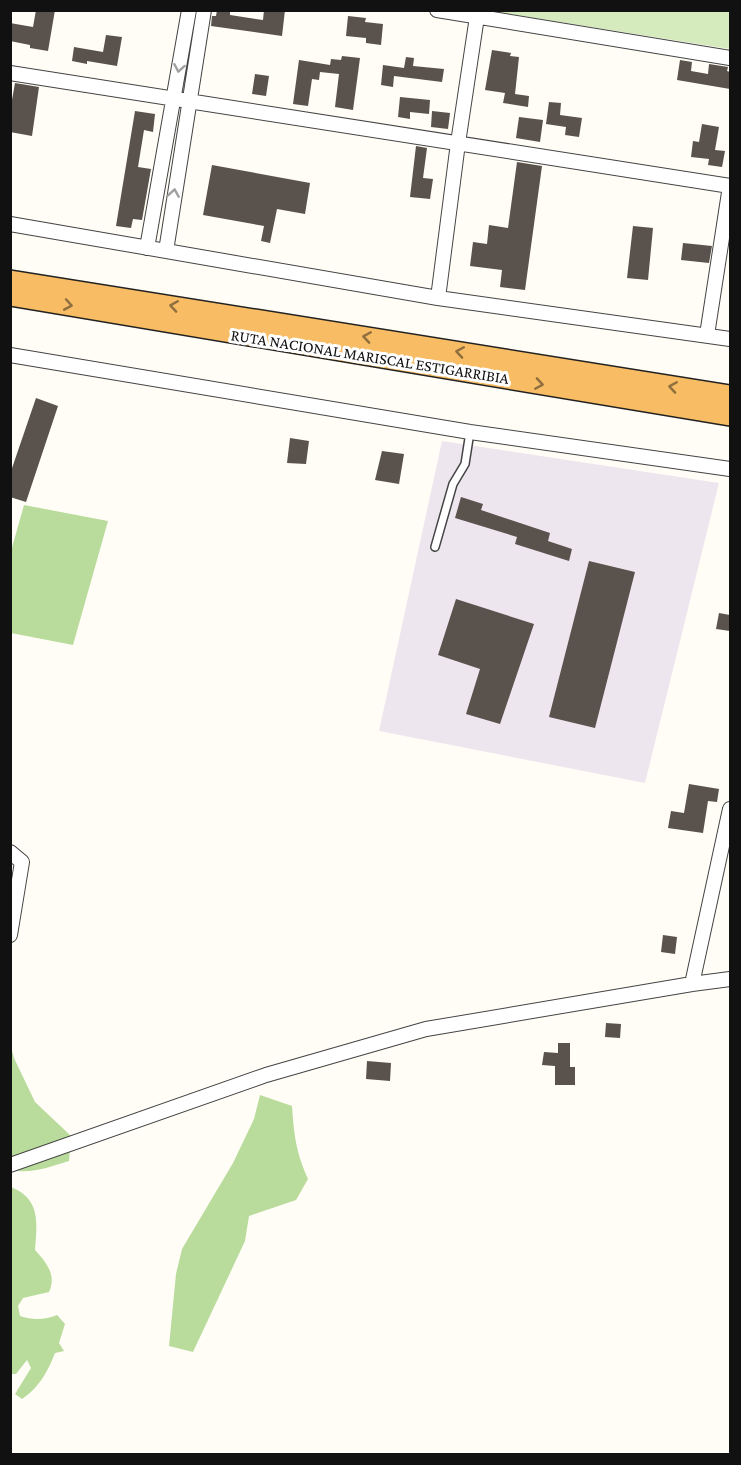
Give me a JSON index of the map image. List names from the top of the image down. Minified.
{"streets":{"highway":["RUTA NACIONAL MARISCAL ESTIGARRIBIA"]}}
